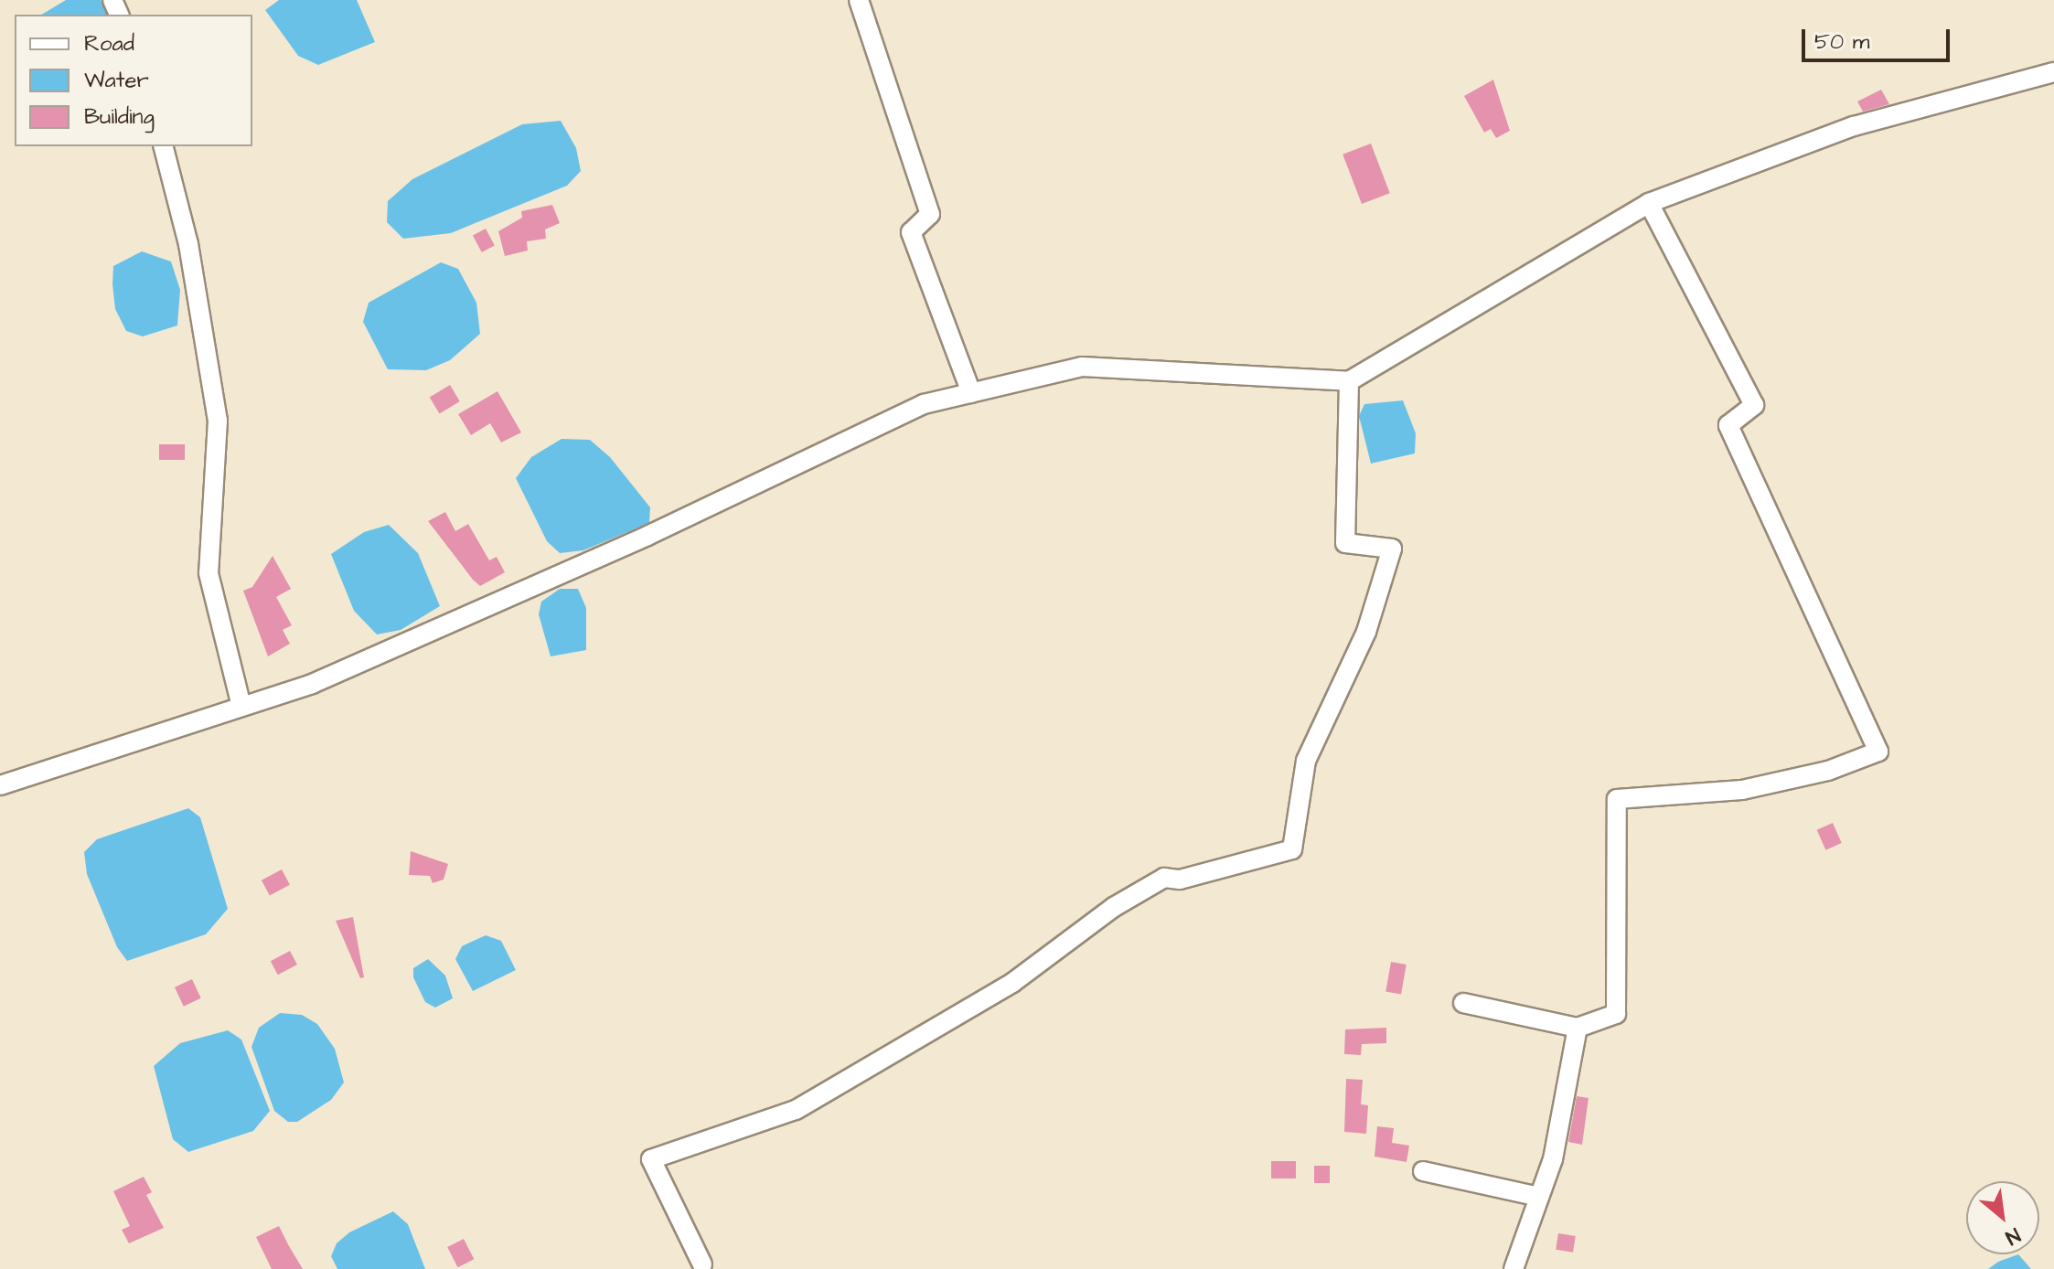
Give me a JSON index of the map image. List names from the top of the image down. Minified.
{"legend":["Road","Water","Building"],"scale_bar":"50 m","north":"bottom right"}
